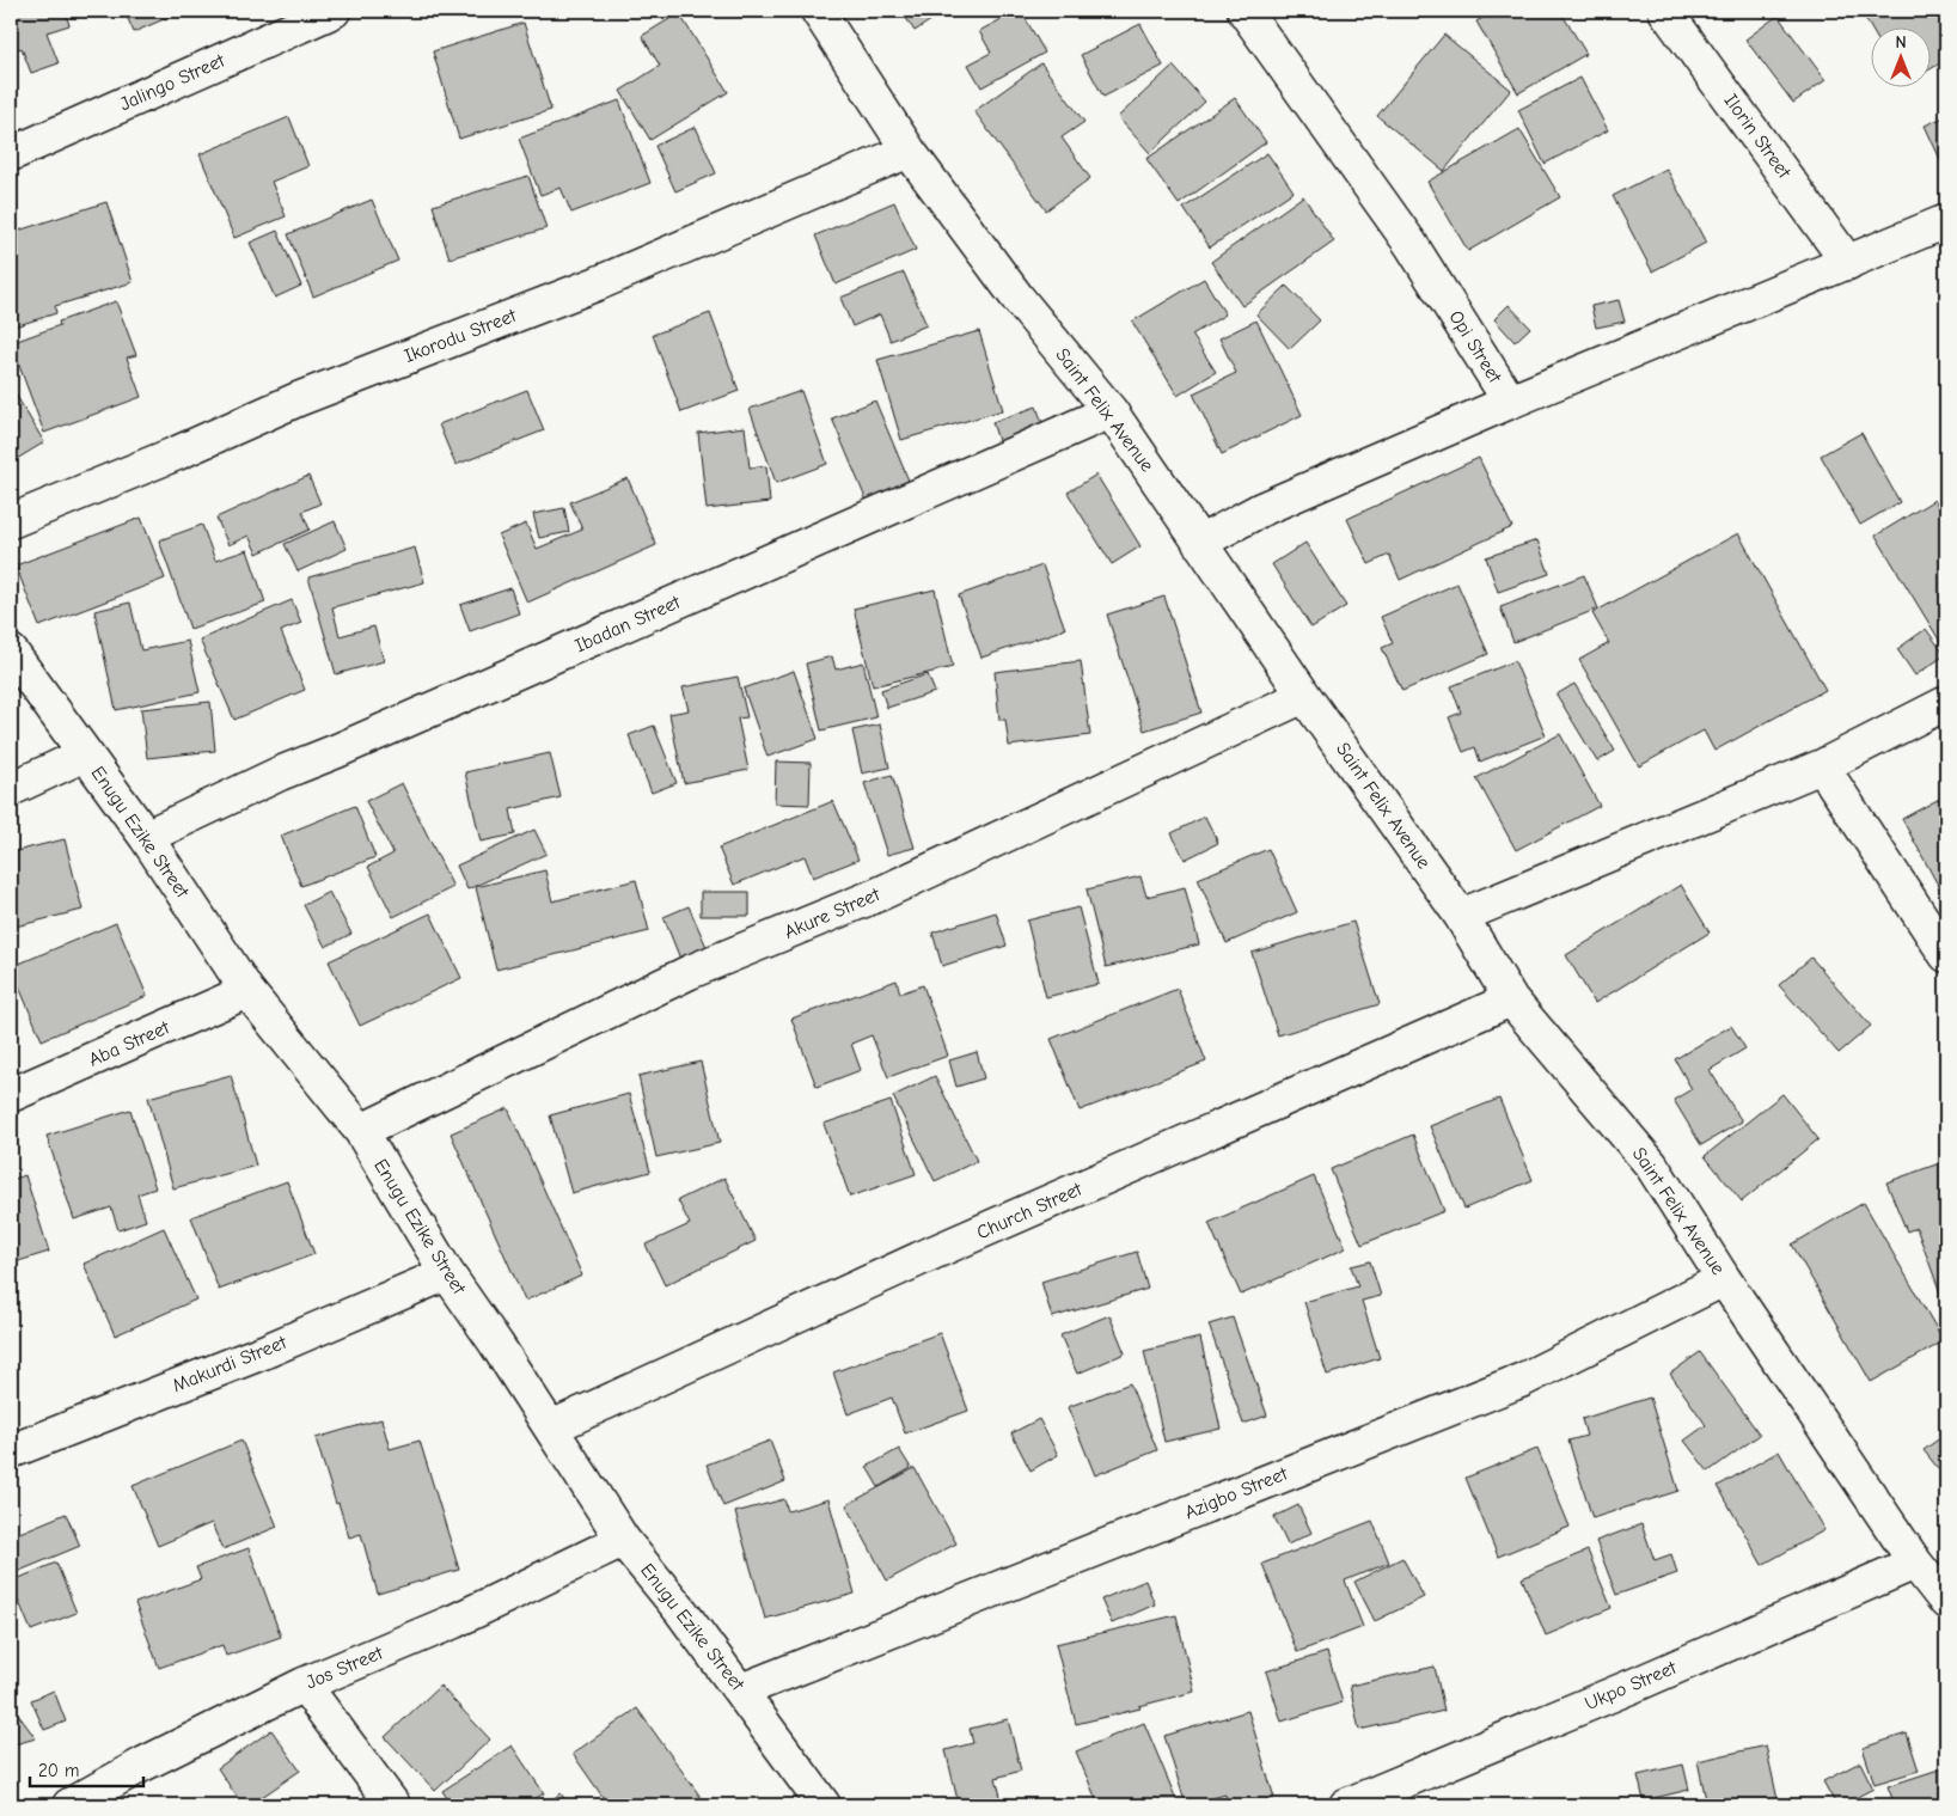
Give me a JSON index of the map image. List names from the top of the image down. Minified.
{"streets":{"street":["Jalingo Street","Ilorin Street","Ikorodu Street","Opi Street","Saint Felix Avenue","Ibadan Street","Enugu Ezike Street","Akure Street","Aba Street","Church Street","Makurdi Street","Azigbo Street","Jos Street","Ukpo Street"]},"crossings":[["Ikorodu Street","Saint Felix Avenue"],["Opi Street","Saint Felix Avenue"],["Saint Felix Avenue","Ibadan Street"],["Saint Felix Avenue","Akure Street"],["Saint Felix Avenue","Church Street"],["Saint Felix Avenue","Azigbo Street"],["Saint Felix Avenue","Ukpo Street"],["Ibadan Street","Enugu Ezike Street"],["Enugu Ezike Street","Akure Street"],["Enugu Ezike Street","Aba Street"],["Enugu Ezike Street","Church Street"],["Enugu Ezike Street","Makurdi Street"],["Enugu Ezike Street","Azigbo Street"],["Enugu Ezike Street","Jos Street"]],"scale_bar":"20 m","north":"top"}
